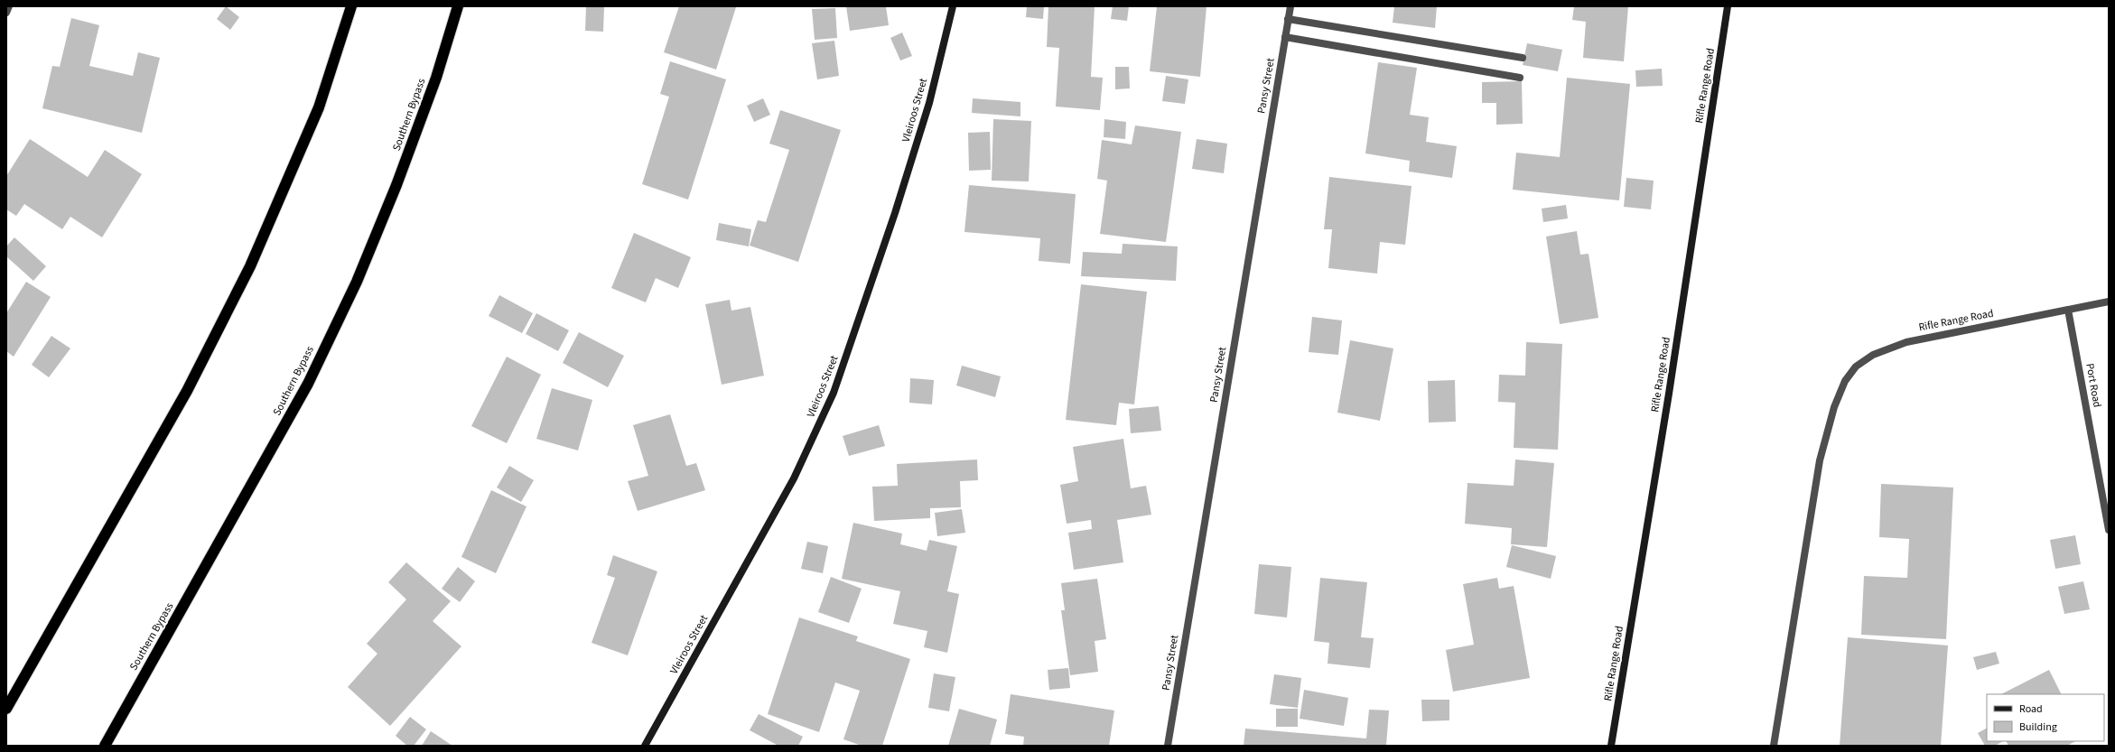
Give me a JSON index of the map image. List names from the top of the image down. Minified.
{"streets":{"highway":["Southern Bypass"],"street":["Pansy Street","Rifle Range Road","Vleiroos Street","Port Road"]},"crossings":[["Rifle Range Road","Port Road"]],"legend":["Road","Building"]}
